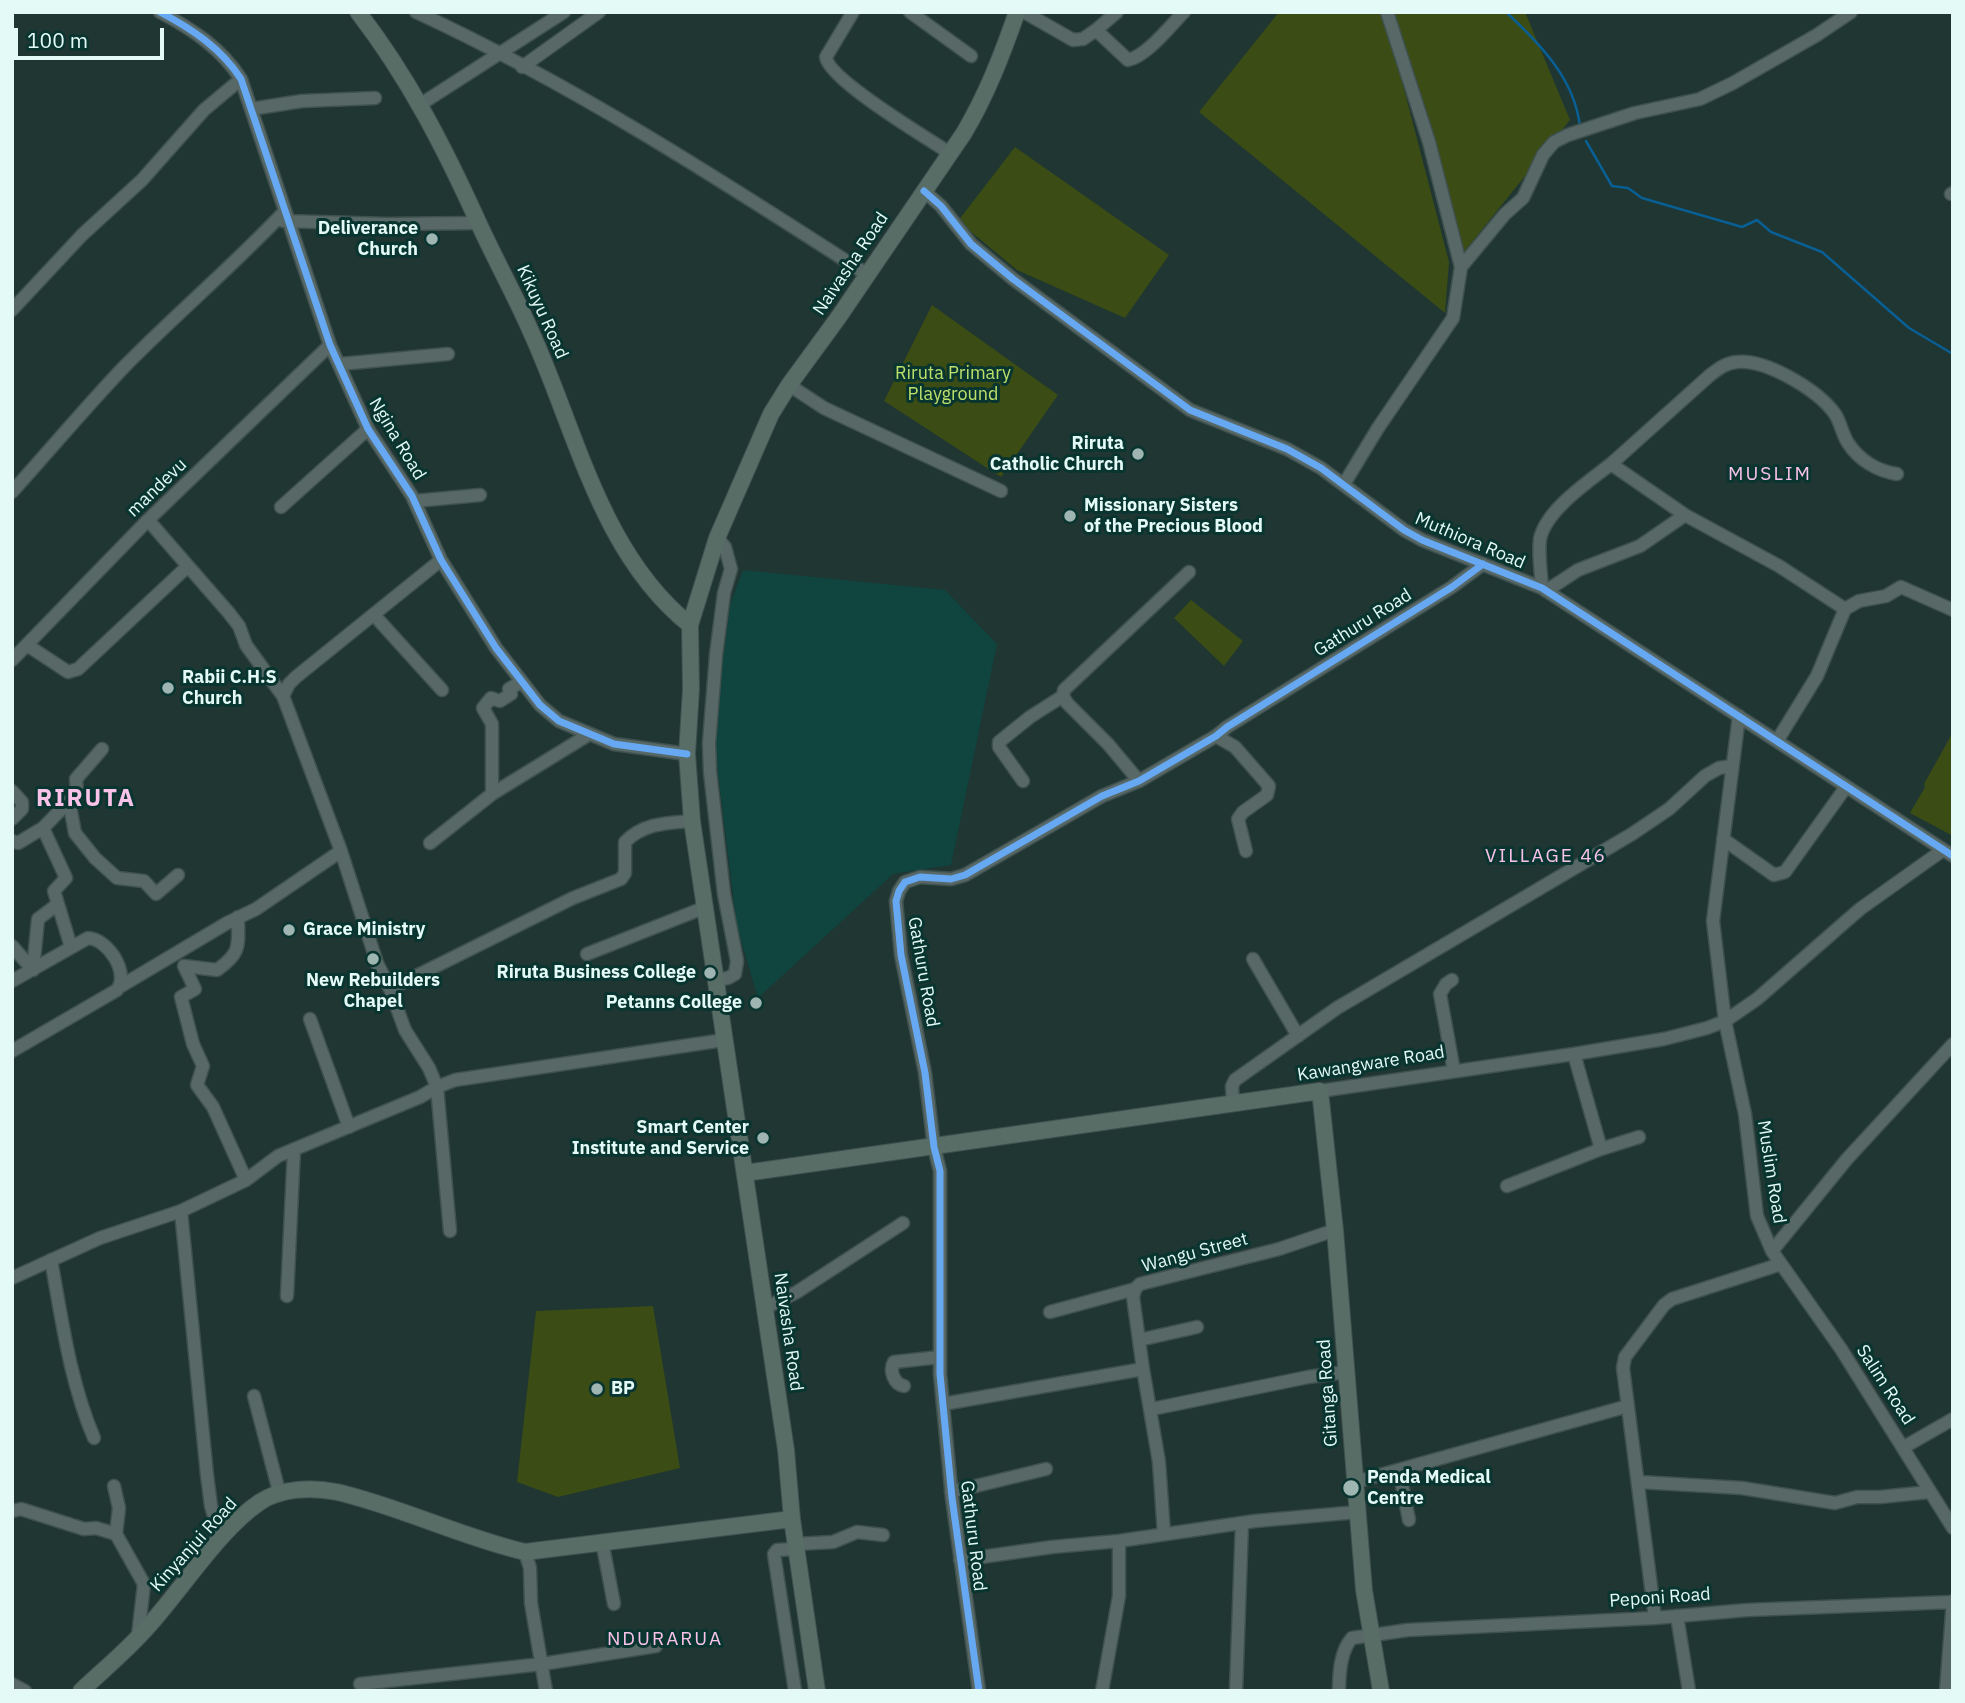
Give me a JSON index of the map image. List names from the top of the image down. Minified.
{"streets":{"main road":["Naivasha Road","Kikuyu Road","Kawangware Road","Gitanga Road","Kinyanjui Road"],"street":["Ngina Road","mandevu","Muthiora Road","Gathuru Road","Muslim Road","Wangu Street","Salim Road","Peponi Road"]},"crossings":[["Naivasha Road","Kikuyu Road"],["Naivasha Road","Ngina Road"],["Naivasha Road","Muthiora Road"],["Naivasha Road","Kawangware Road"],["Ngina Road","mandevu"],["Muthiora Road","Gathuru Road"],["Muthiora Road","Kawangware Road"],["Muthiora Road","Muslim Road"],["Gathuru Road","Kawangware Road"],["Kawangware Road","Muslim Road"],["Kawangware Road","Gitanga Road"],["Muslim Road","Salim Road"],["Wangu Street","Gitanga Road"],["Gitanga Road","Peponi Road"]],"districts":["MUSLIM","RIRUTA","VILLAGE 46","NDURARUA"],"parks":["Riruta Primary Playground"],"places":["Deliverance Church","Riruta Catholic Church","Missionary Sisters of the Precious Blood","Rabii C.H.S Church","Grace Ministry","New Rebuilders Chapel","Riruta Business College","Petanns College","Smart Center Institute and Service","BP","Penda Medical Centre"],"scale_bar":"100 m"}
